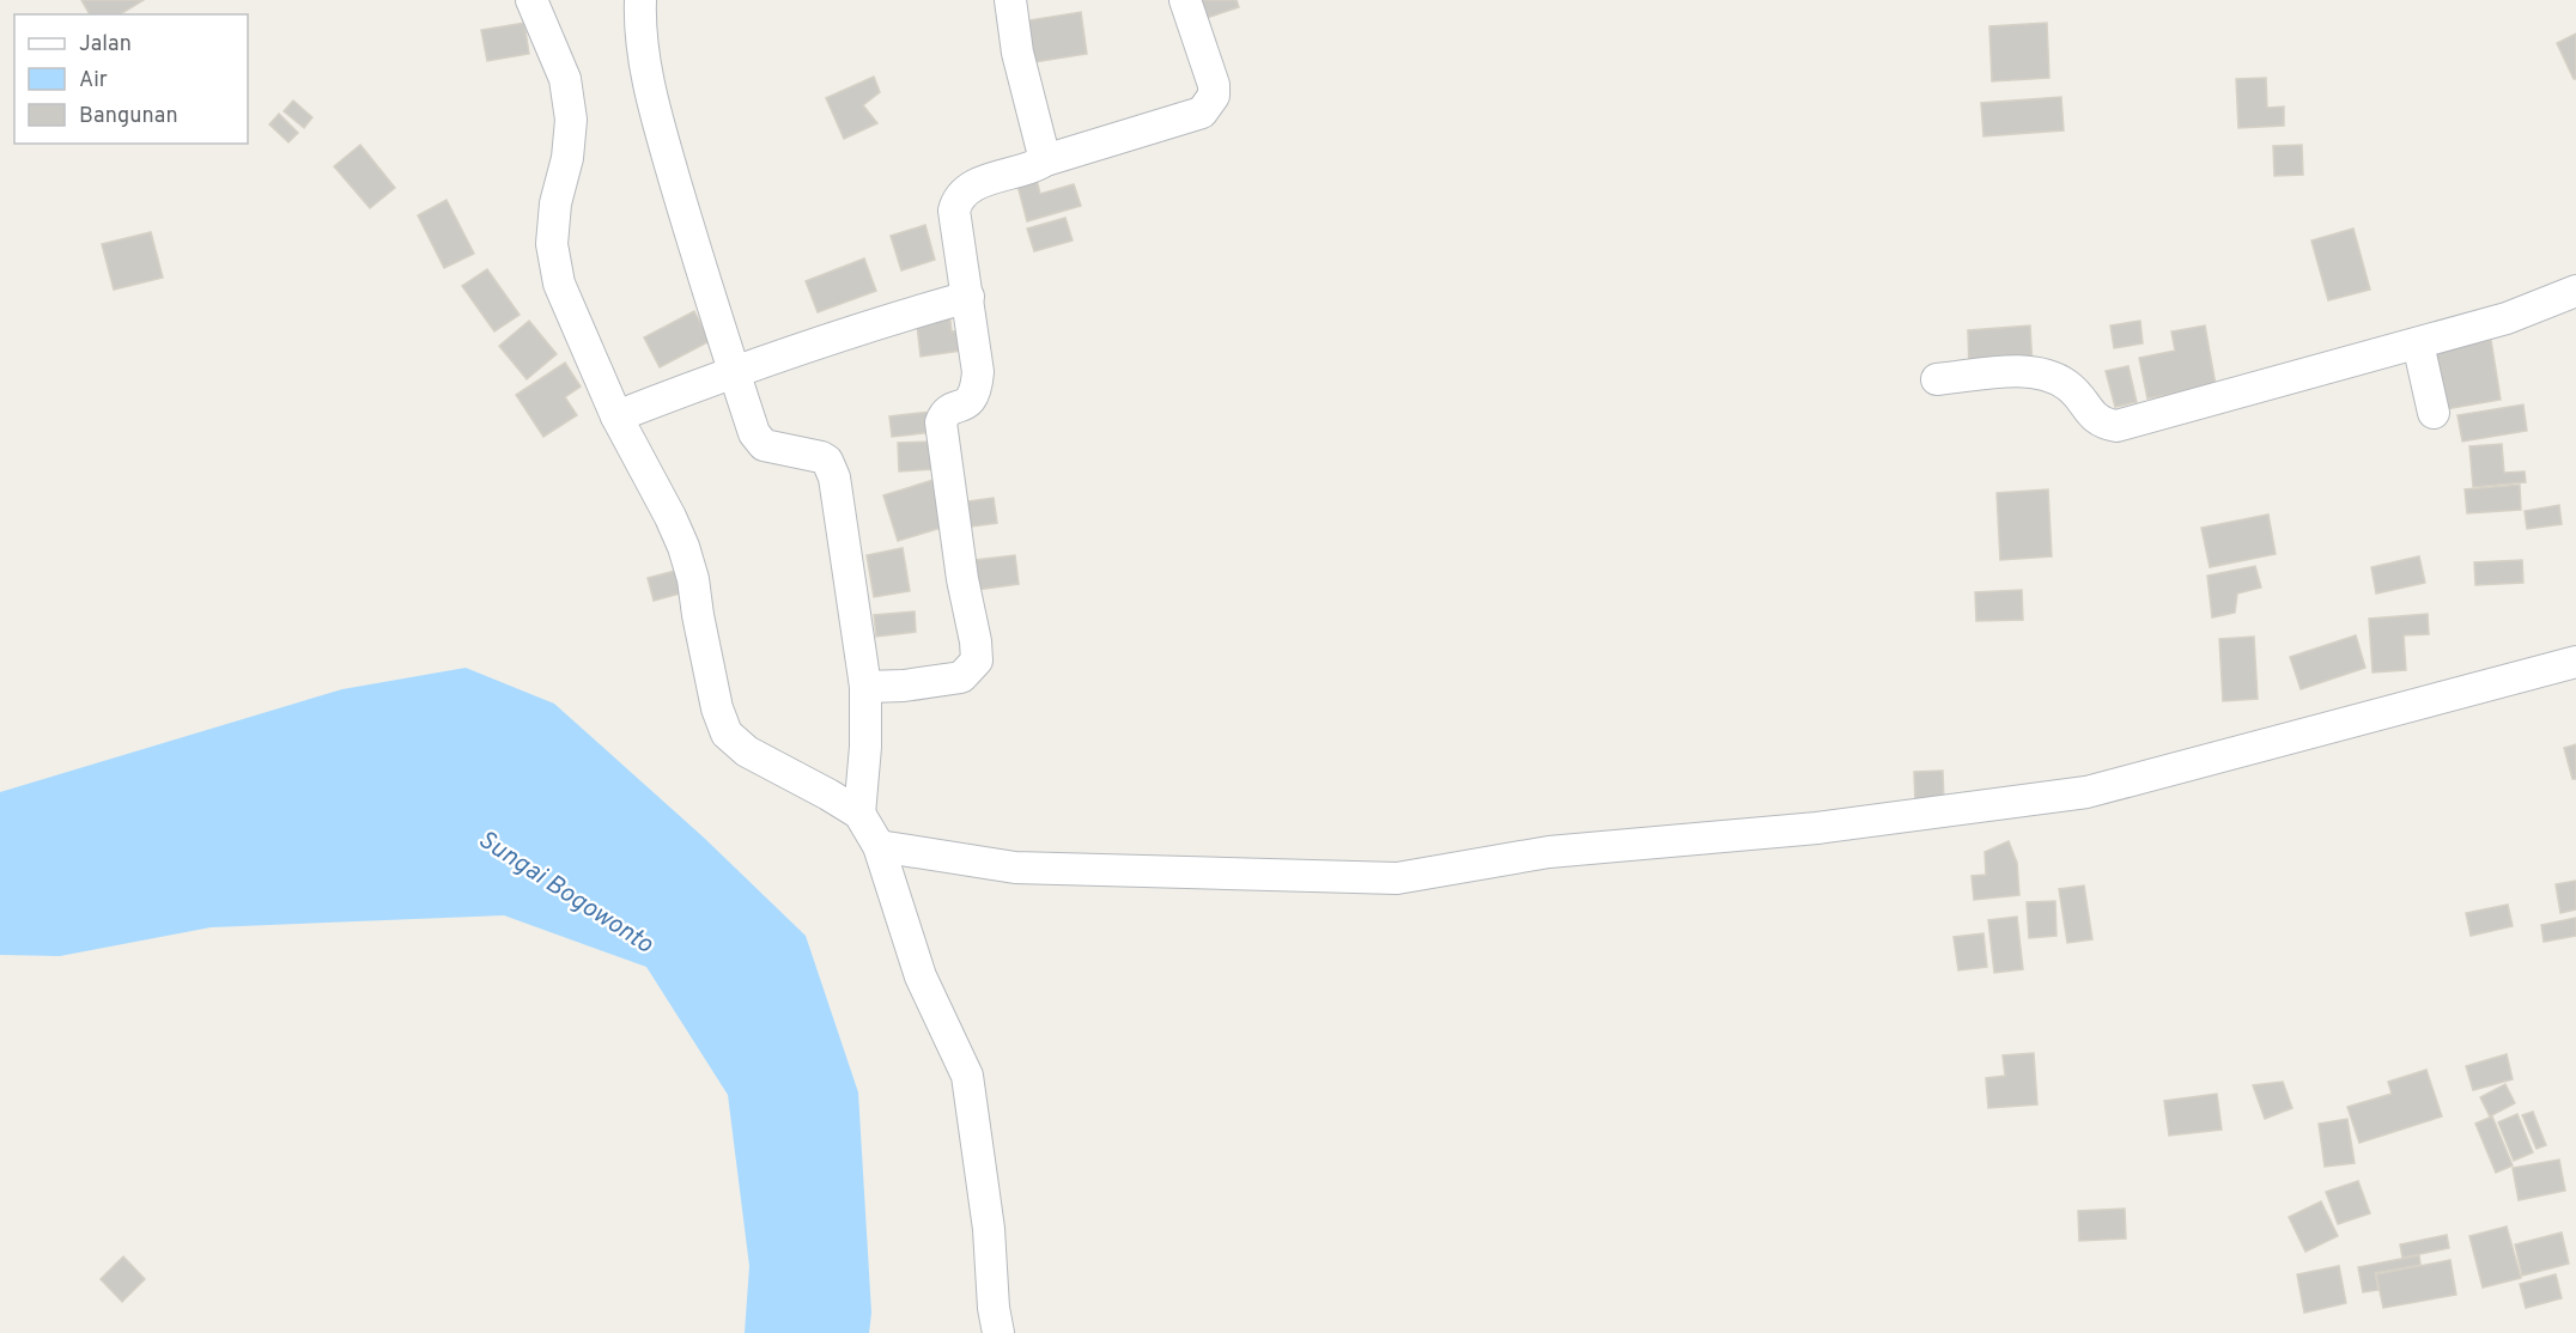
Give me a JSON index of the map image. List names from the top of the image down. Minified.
{"water":["Sungai Bogowonto"],"legend":["Jalan","Air","Bangunan"]}
